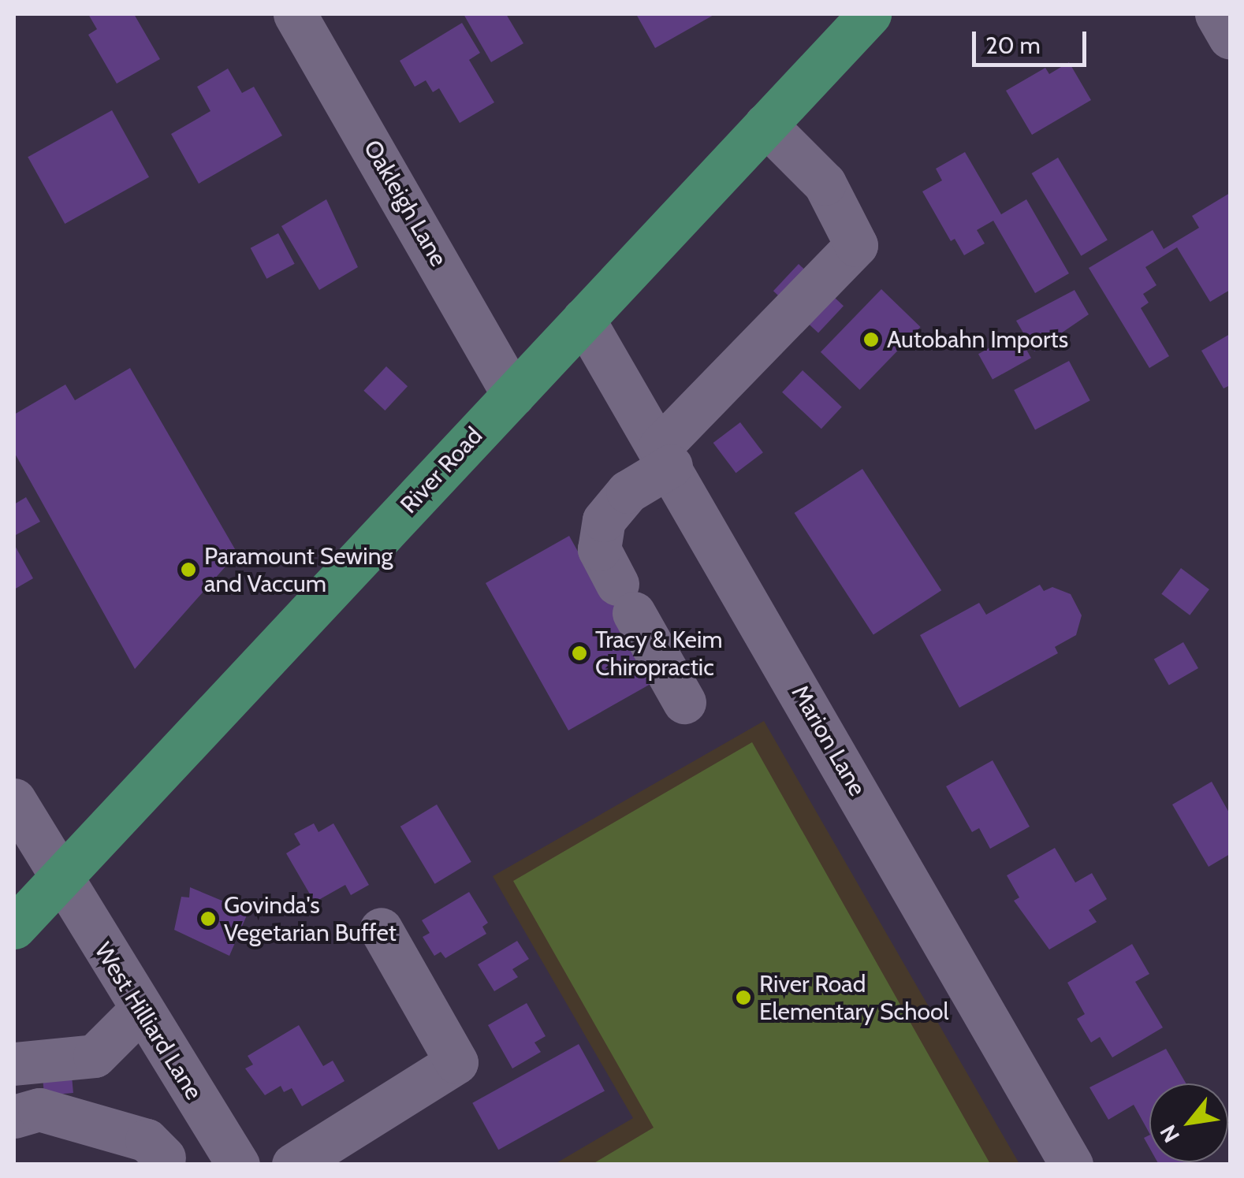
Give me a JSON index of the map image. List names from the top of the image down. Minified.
{"streets":{"main road":["River Road"],"street":["Oakleigh Lane","Marion Lane","West Hilliard Lane"]},"crossings":[["Oakleigh Lane","River Road"],["River Road","Marion Lane"],["River Road","West Hilliard Lane"]],"places":["Autobahn Imports","Paramount Sewing and Vaccum","Tracy & Keim Chiropractic","Govinda's Vegetarian Buffet","River Road Elementary School"],"scale_bar":"20 m","north":"bottom left"}
